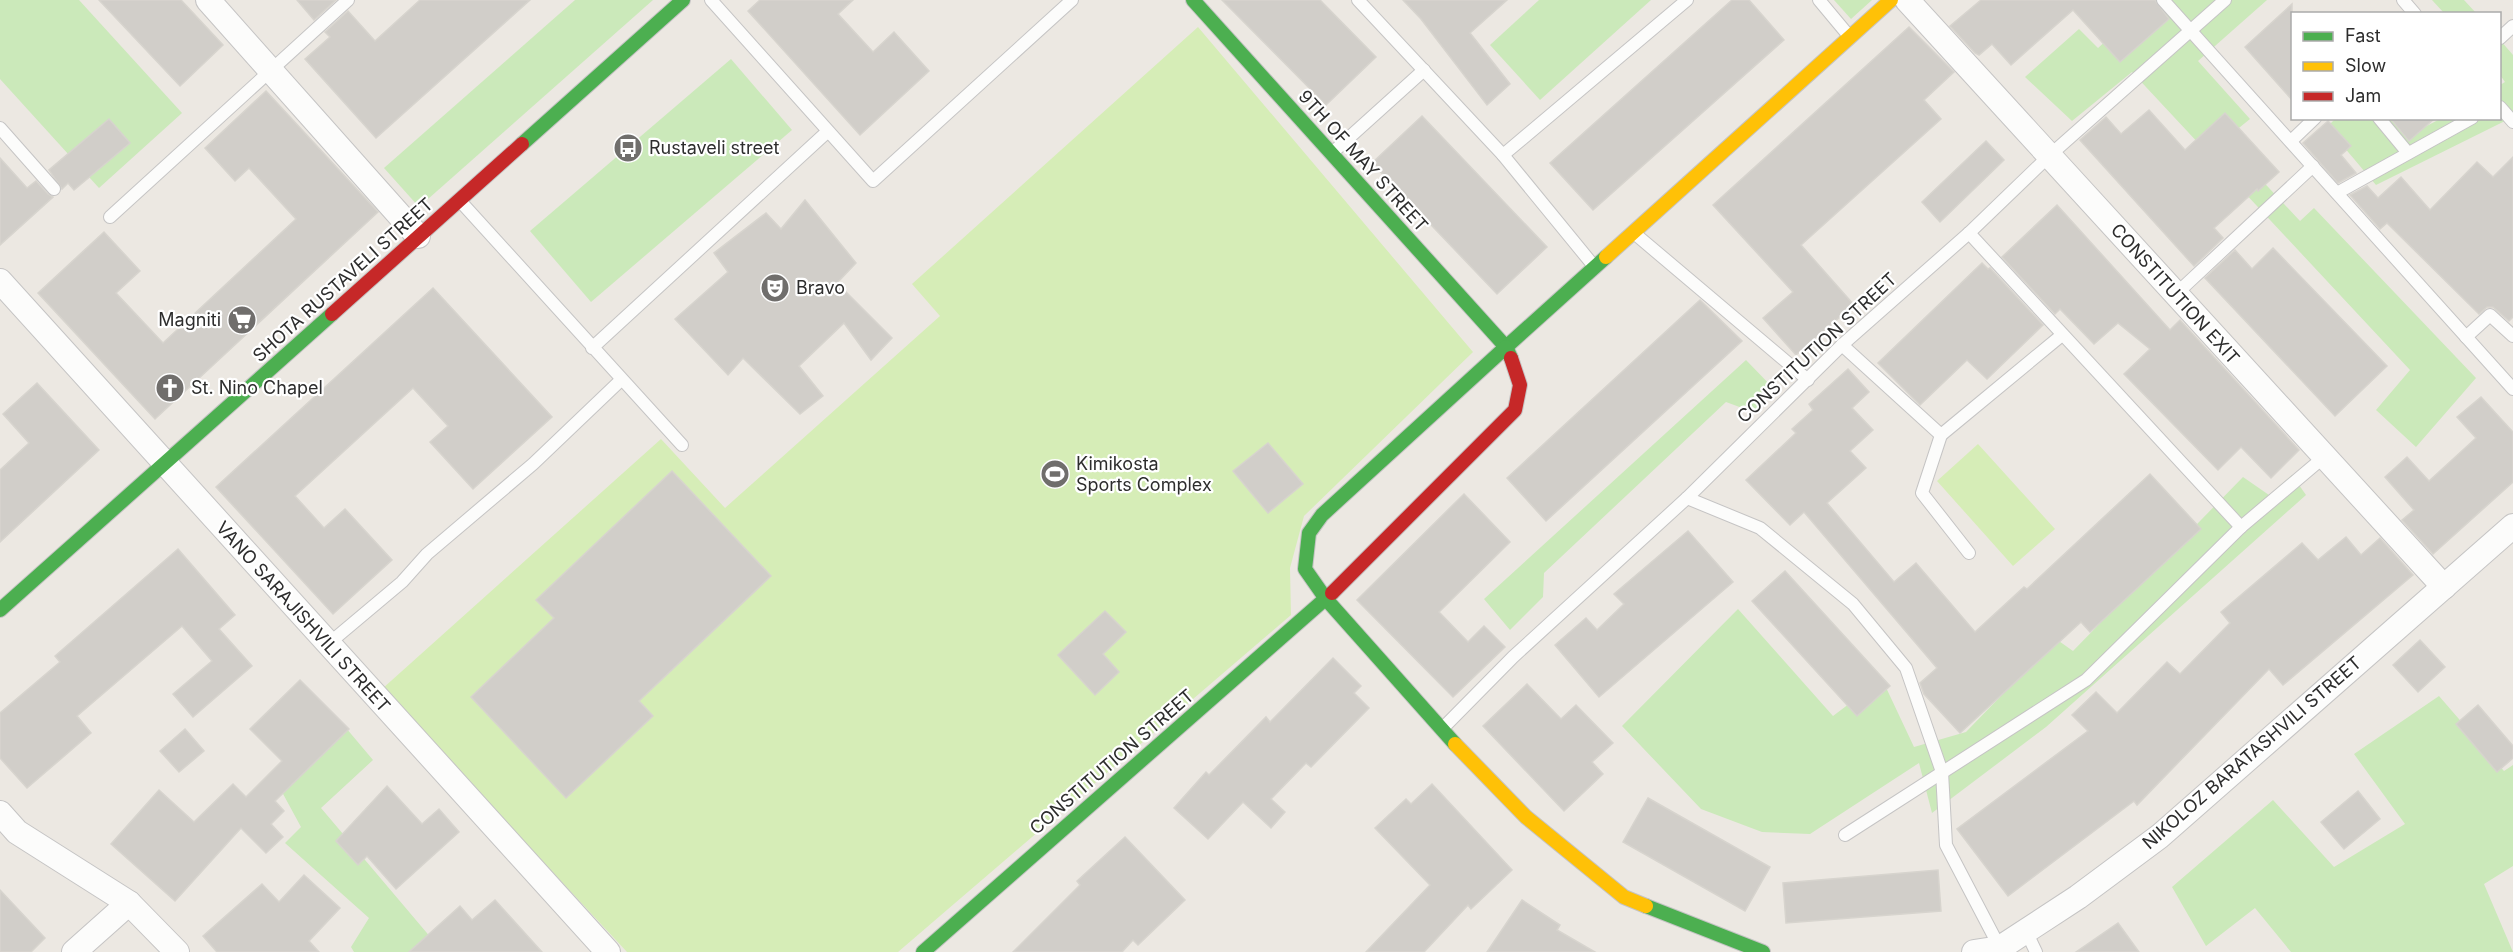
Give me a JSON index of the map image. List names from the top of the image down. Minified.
{"streets":{"street":["9TH OF MAY STREET","SHOTA RUSTAVELI STREET","CONSTITUTION EXIT","CONSTITUTION STREET","VANO SARAJISHVILI STREET","NIKOLOZ BARATASHVILI STREET"]},"crossings":[["9TH OF MAY STREET","CONSTITUTION STREET"],["SHOTA RUSTAVELI STREET","VANO SARAJISHVILI STREET"],["CONSTITUTION EXIT","CONSTITUTION STREET"],["CONSTITUTION EXIT","NIKOLOZ BARATASHVILI STREET"]],"places":{"bus stop":["Rustaveli street"],"theatre":["Bravo"],"supermarket":["Magniti"],"church":["St. Nino Chapel"],"sports":["Kimikosta Sports Complex"]},"legend":["Fast","Slow","Jam"]}
